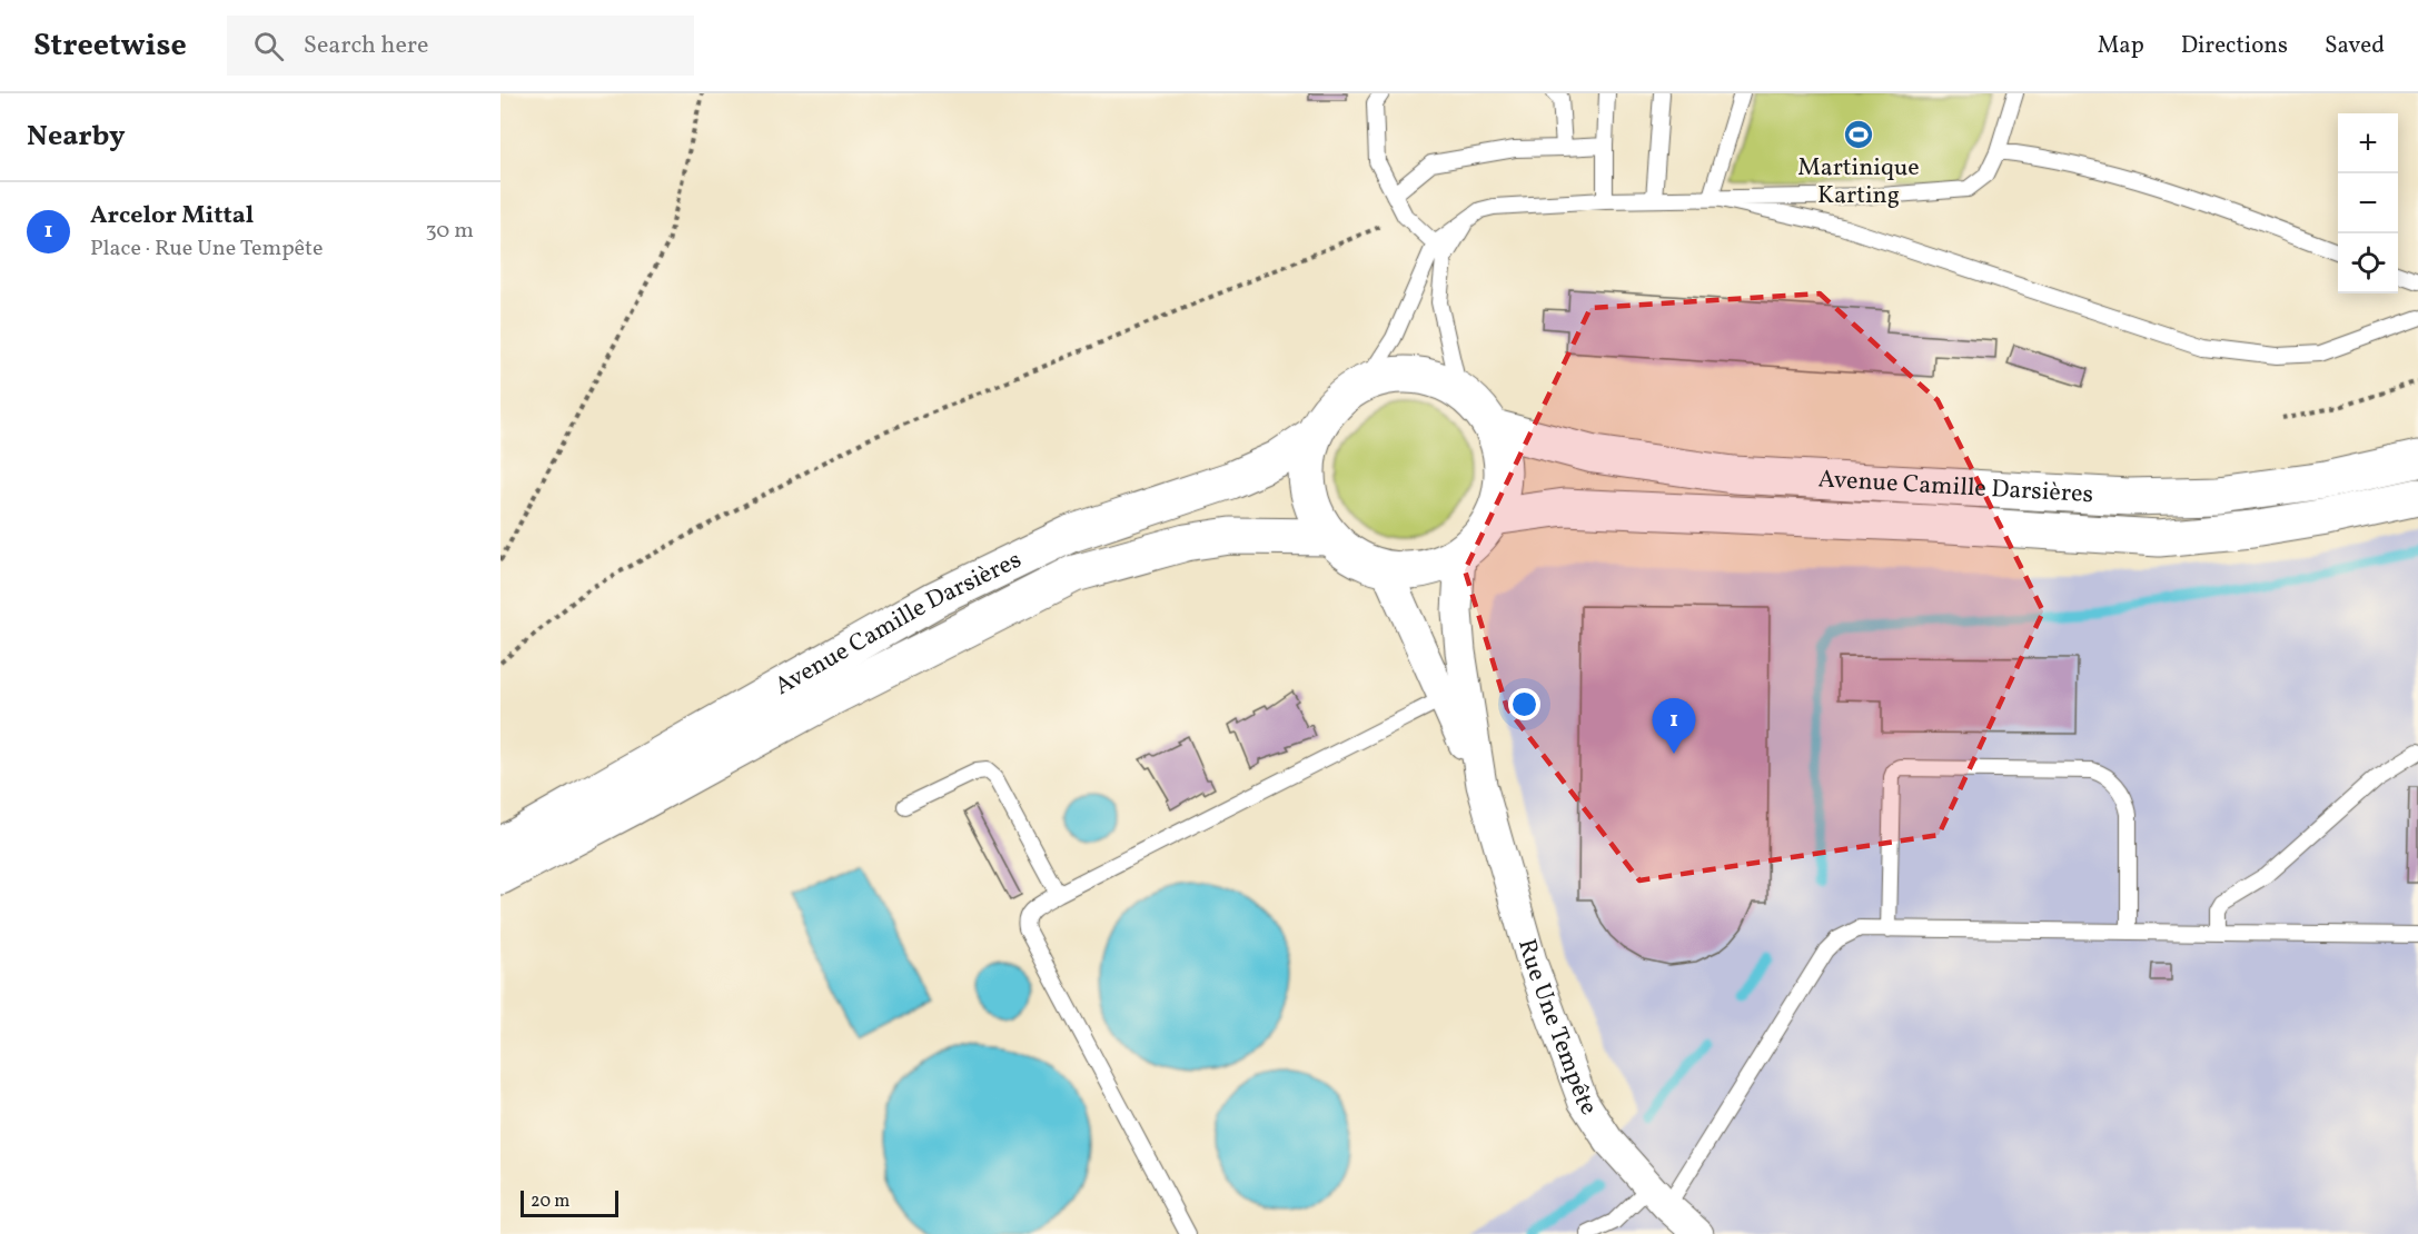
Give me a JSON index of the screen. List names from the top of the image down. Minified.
{"streets":{"main road":["Avenue Camille Darsières"],"street":["Rue Une Tempête"]},"crossings":[["Avenue Camille Darsières","Rue Une Tempête"]],"places":{"sports":["Martinique Karting"]},"scale_bar":"20 m","page":{"header":"Streetwise","search":"Search here","nav":["Map","Directions","Saved"],"heading":"Nearby","map_buttons":["+","−"],"list":[{"mark":"1","name":"Arcelor Mittal","note":"Place · Rue Une Tempête","value":"30 m"}],"pins":"1","scale":"20 m"}}
